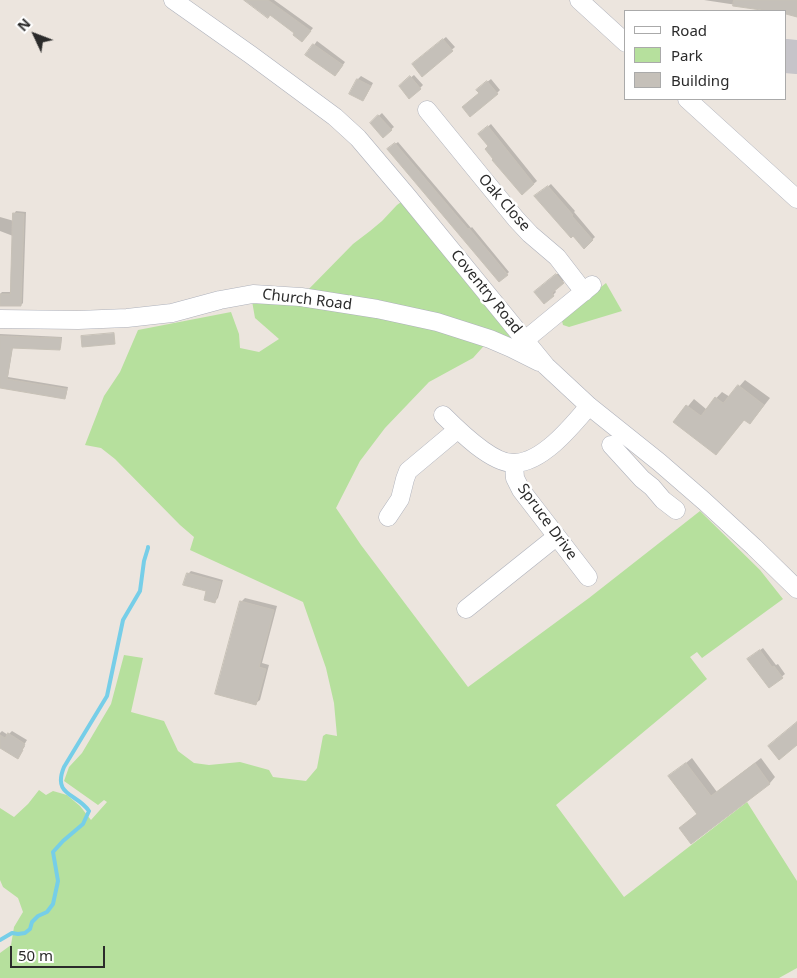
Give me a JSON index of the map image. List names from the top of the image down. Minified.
{"streets":{"street":["Oak Close","Coventry Road","Church Road","Spruce Drive"]},"crossings":[["Oak Close","Coventry Road"],["Coventry Road","Church Road"]],"legend":["Road","Park","Building"],"scale_bar":"50 m","north":"top left"}
